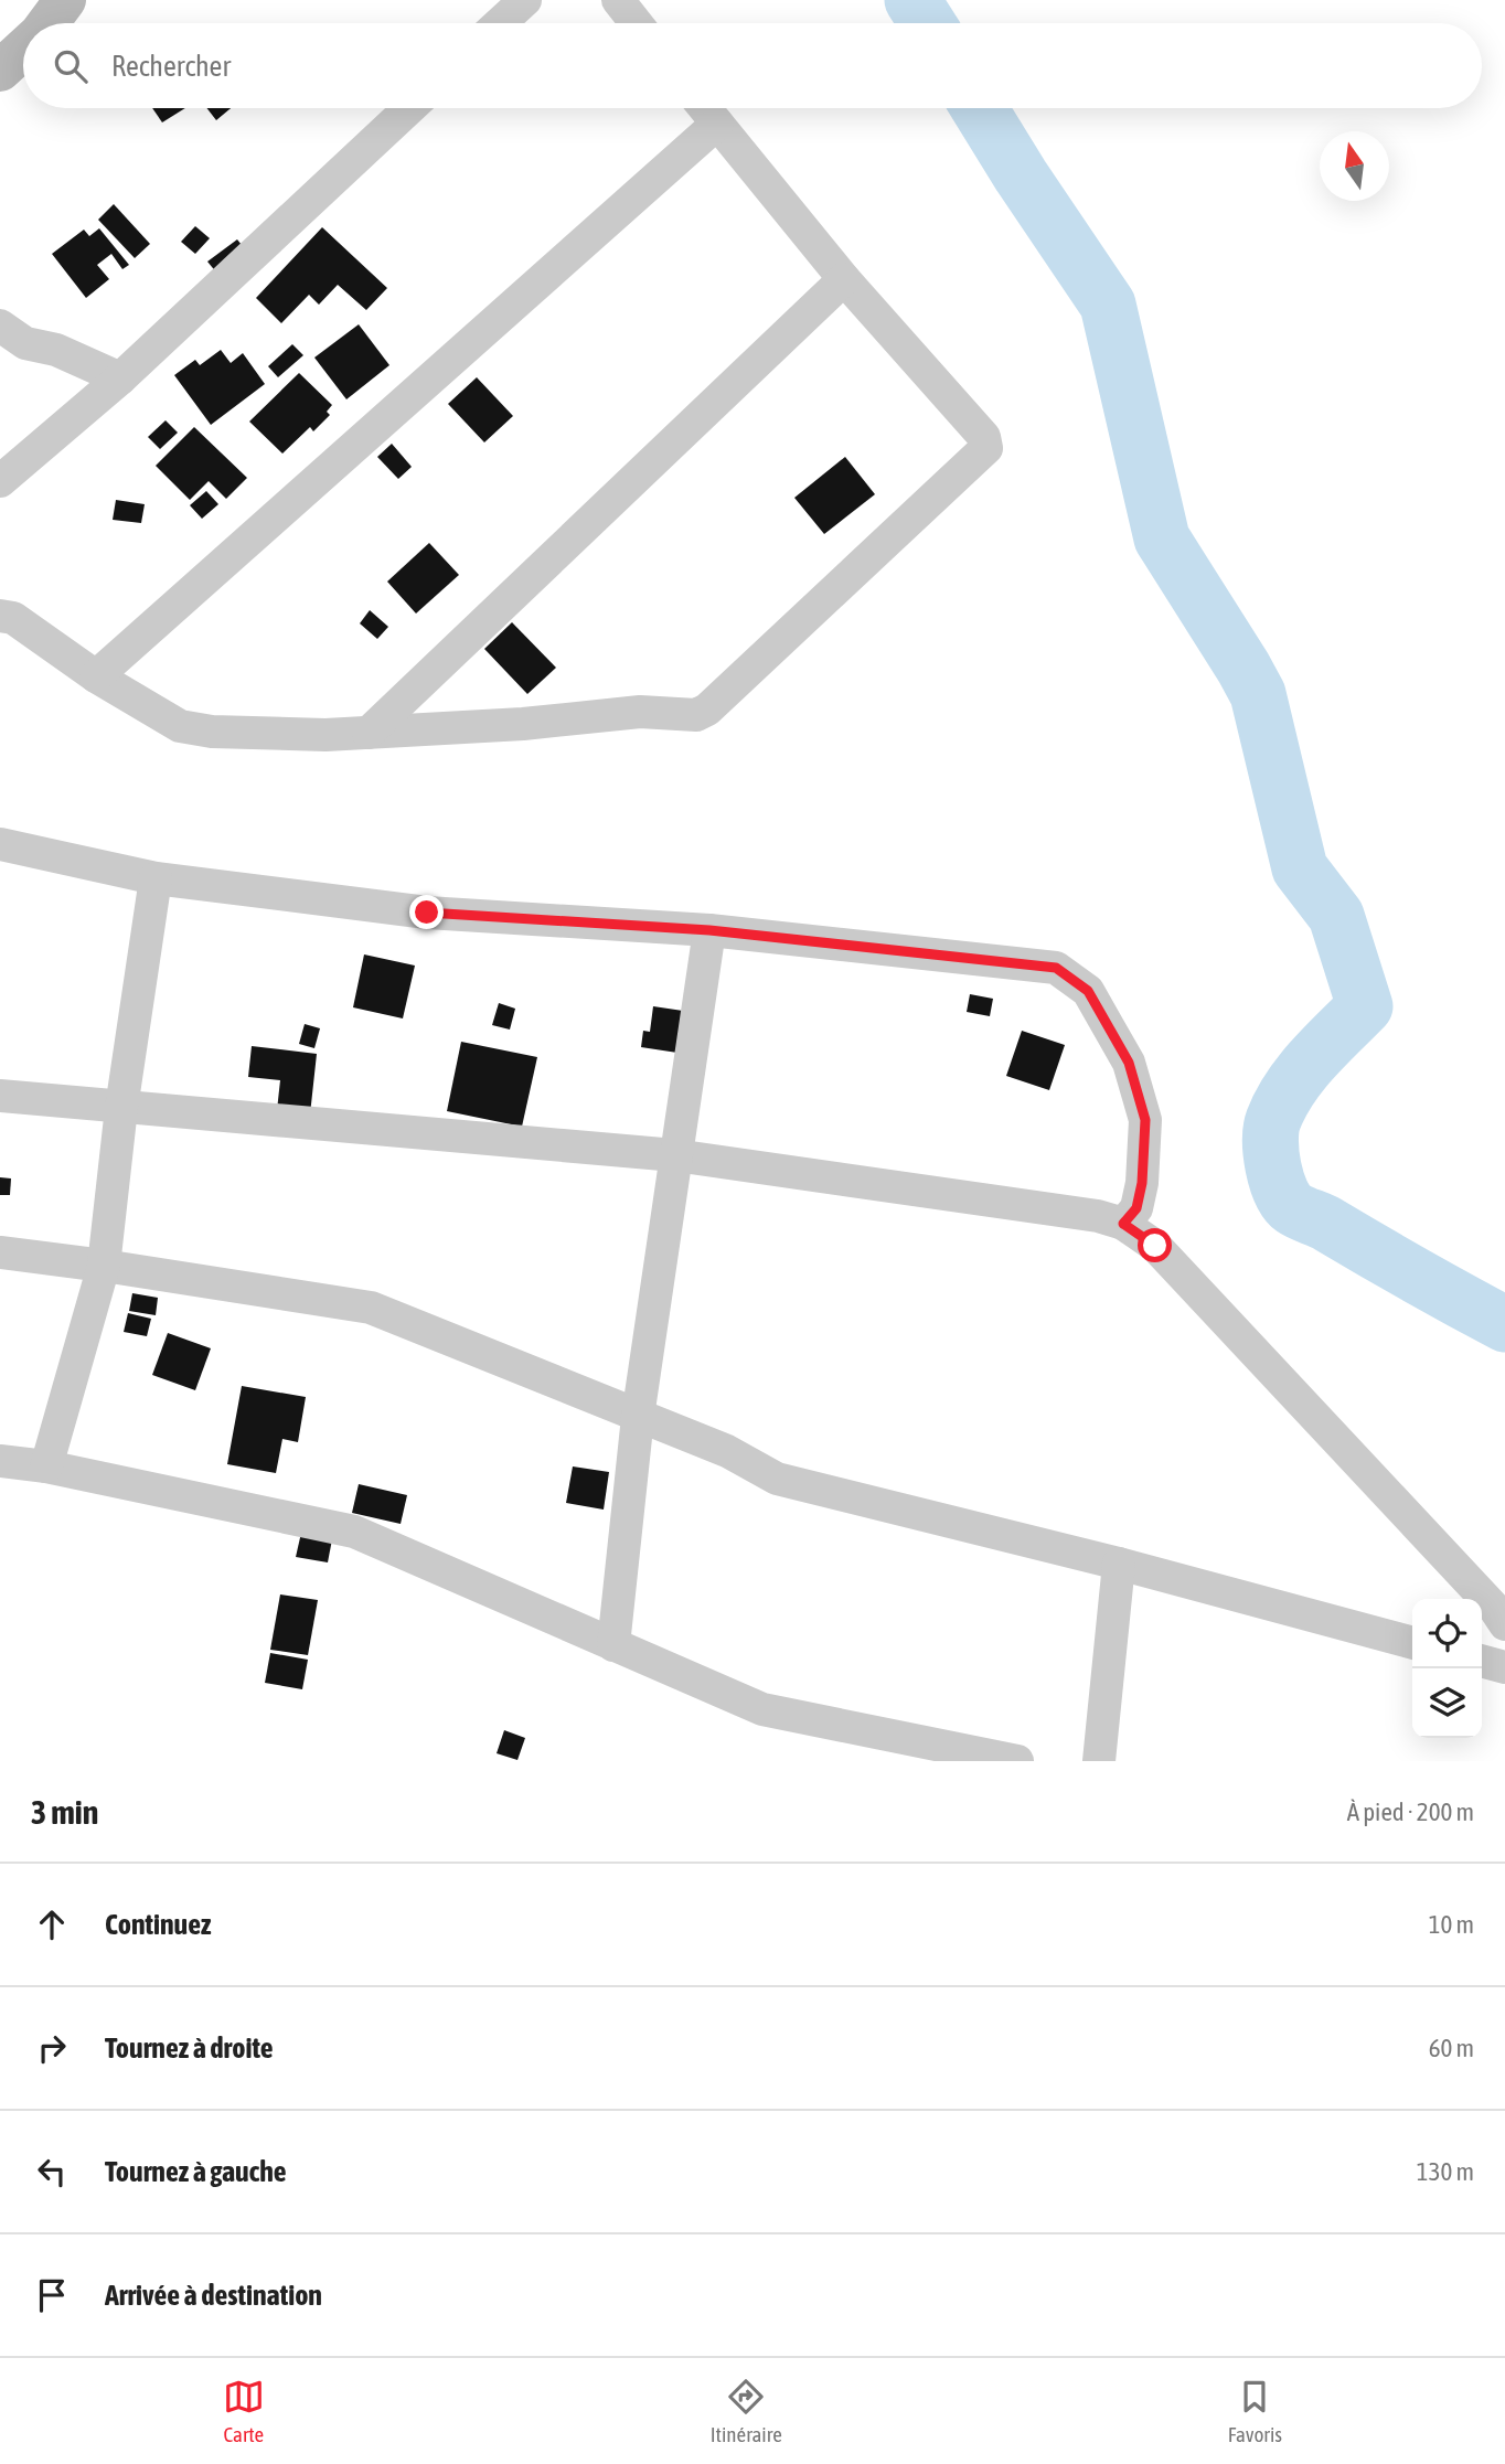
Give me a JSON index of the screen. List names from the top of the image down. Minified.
{"north":"top","page":{"search":"Rechercher","heading":["3 min","À pied · 200 m"],"list":[["Continuez","10 m"],["Tournez à droite","60 m"],["Tournez à gauche","130 m"],"Arrivée à destination"],"nav":["Carte","Itinéraire","Favoris"]}}
